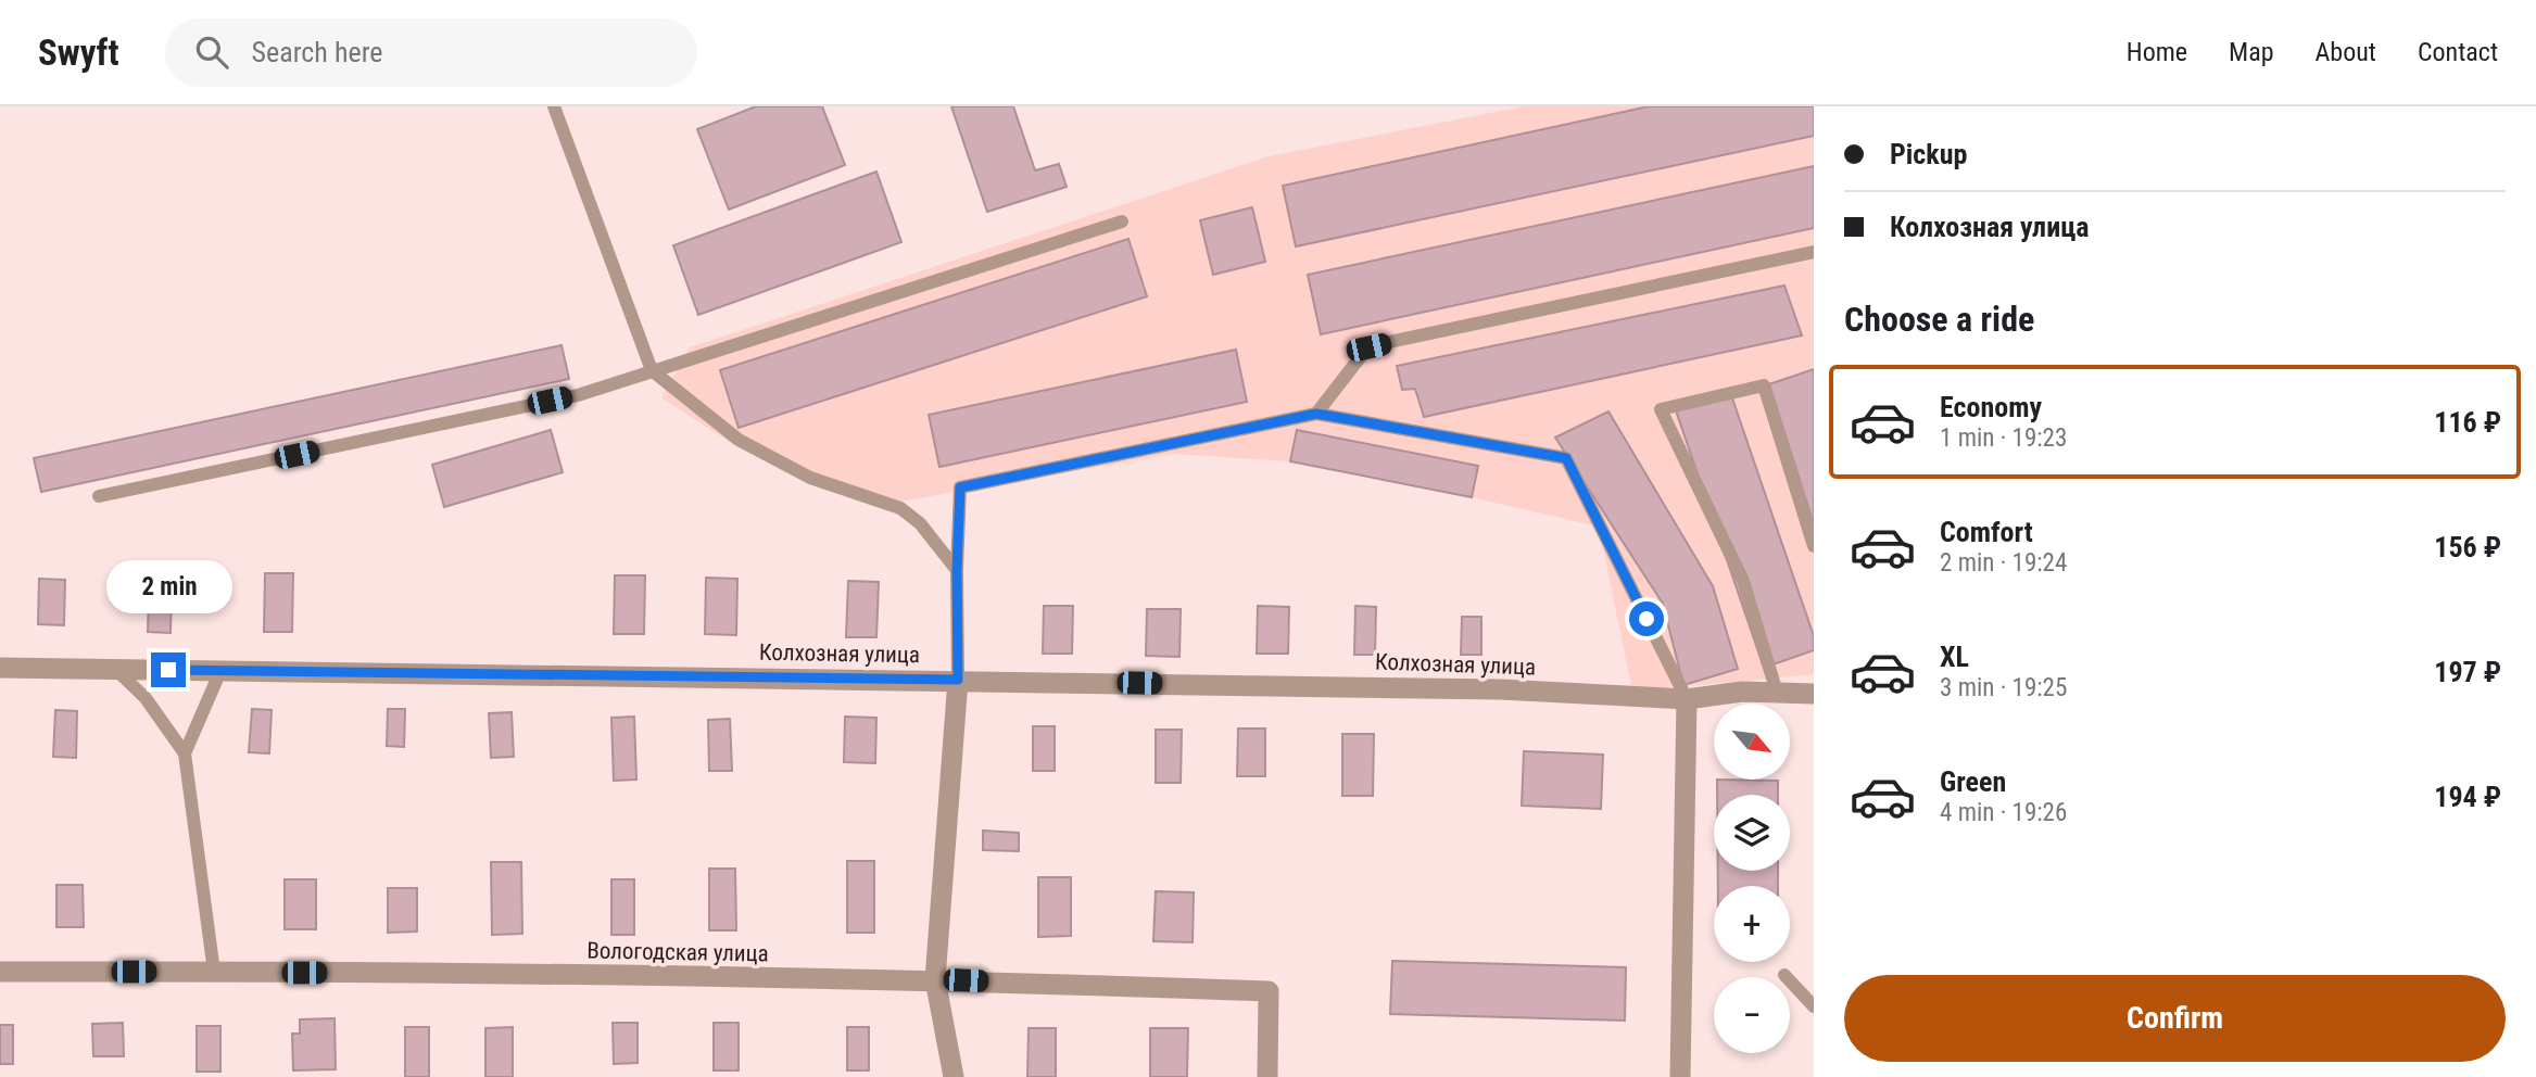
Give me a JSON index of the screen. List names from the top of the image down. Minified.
{"streets":{"street":["Колхозная улица","Вологодская улица"]},"north":"bottom right","page":{"header":"Swyft","search":"Search here","nav":["Home","Map","About","Contact"],"banner":["Pickup","Колхозная улица"],"heading":"Choose a ride","list":[{"name":"Economy","note":"1 min · 19:23","value":"116 ₽"},{"name":"Comfort","note":"2 min · 19:24","value":"156 ₽"},{"name":"XL","note":"3 min · 19:25","value":"197 ₽"},{"name":"Green","note":"4 min · 19:26","value":"194 ₽"}],"bubble":"2 min","map_buttons":["+","−"],"buttons":"Confirm"}}
